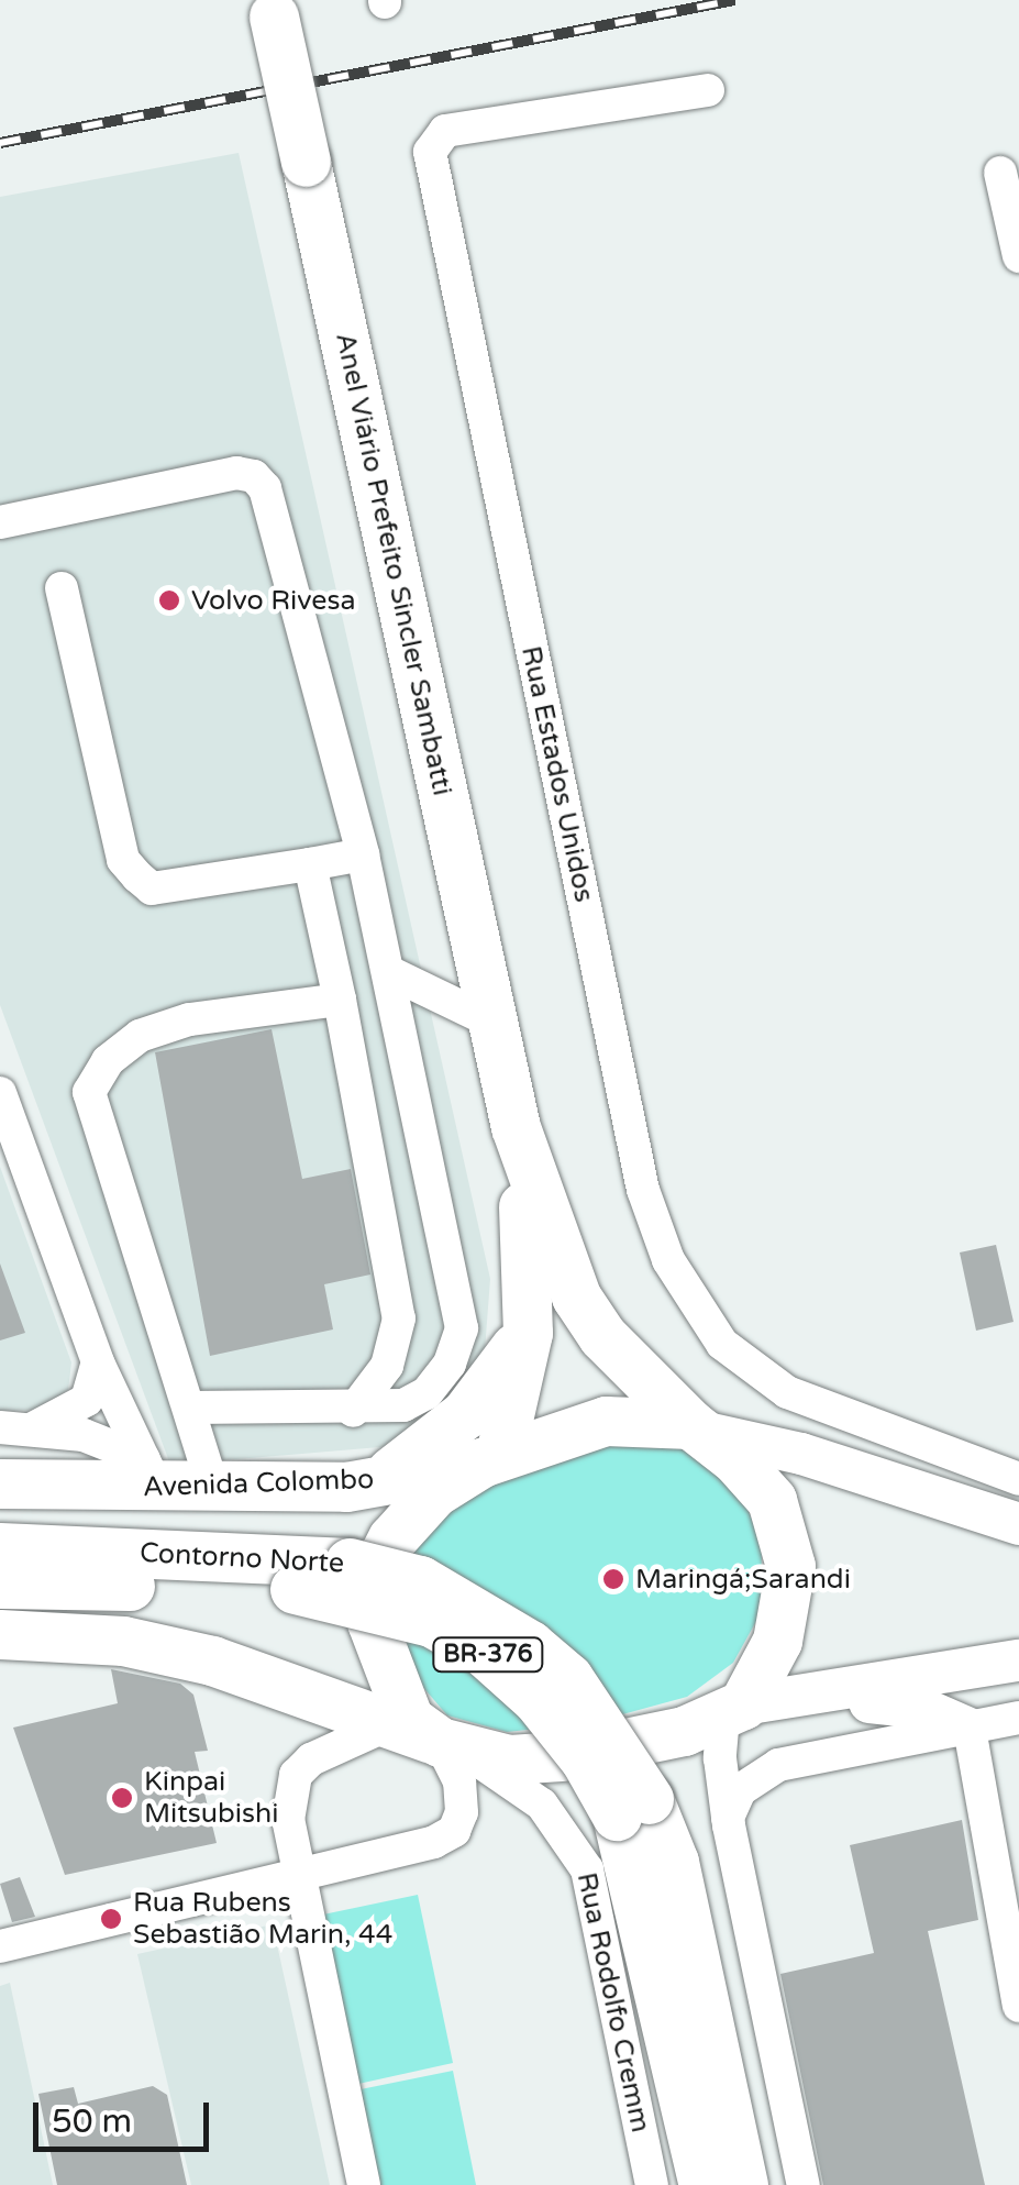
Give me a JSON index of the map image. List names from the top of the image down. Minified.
{"streets":{"highway":["Anel Viário Prefeito Sincler Sambatti","Avenida Colombo","Contorno Norte","BR-376"],"street":["Rua Estados Unidos","Rua Rodolfo Cremm"]},"crossings":[["Anel Viário Prefeito Sincler Sambatti","Avenida Colombo"],["Anel Viário Prefeito Sincler Sambatti","Rua Rodolfo Cremm"],["Avenida Colombo","Rua Rodolfo Cremm"]],"places":["Volvo Rivesa","Maringá;Sarandi","Kinpai Mitsubishi","Rua Rubens Sebastião Marin, 44"],"scale_bar":"50 m"}
